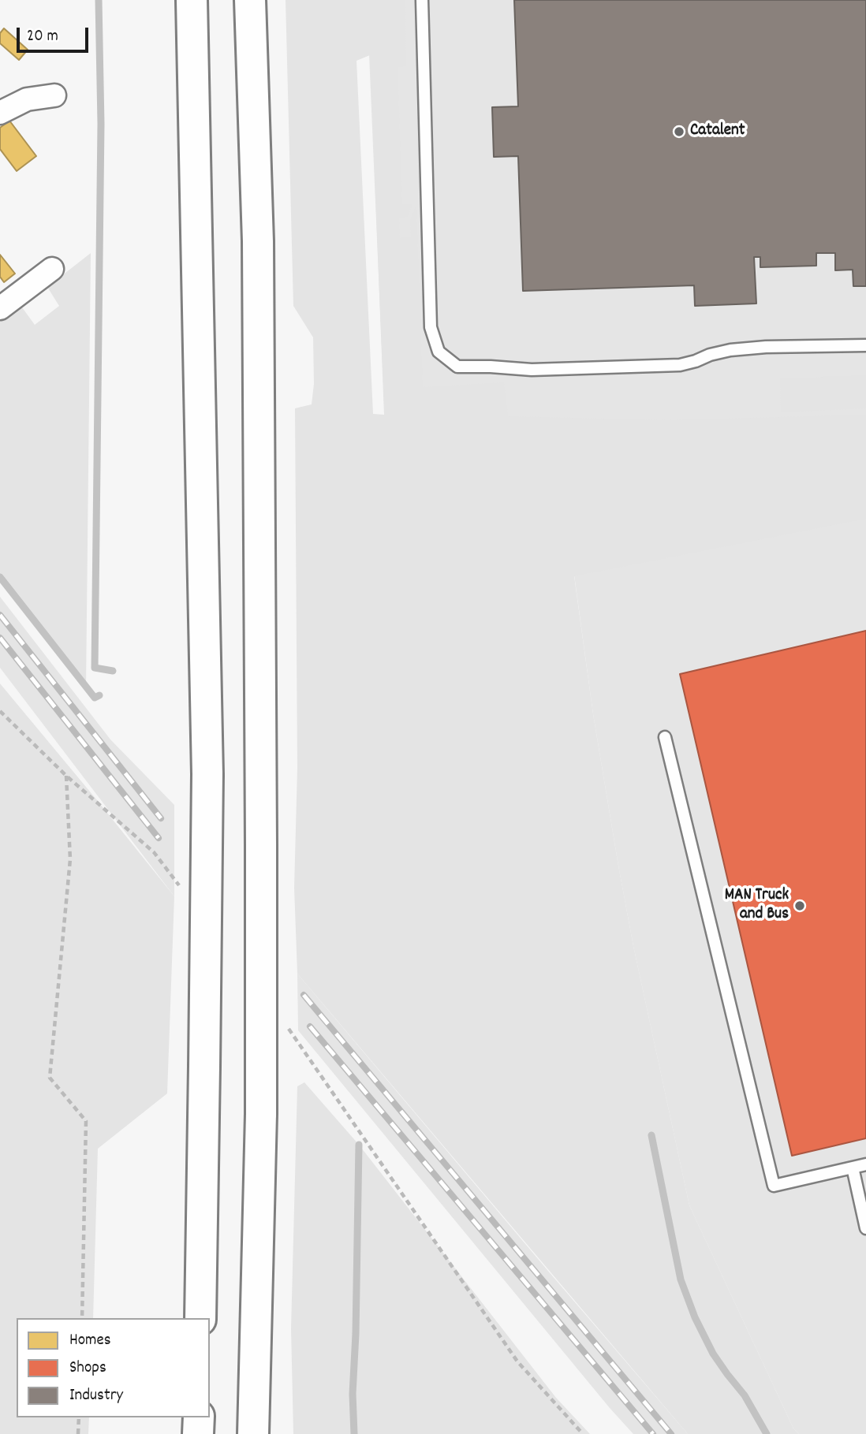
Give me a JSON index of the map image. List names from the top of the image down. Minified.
{"places":["Catalent","MAN Truck and Bus"],"legend":["Homes","Shops","Industry"],"scale_bar":"20 m"}
